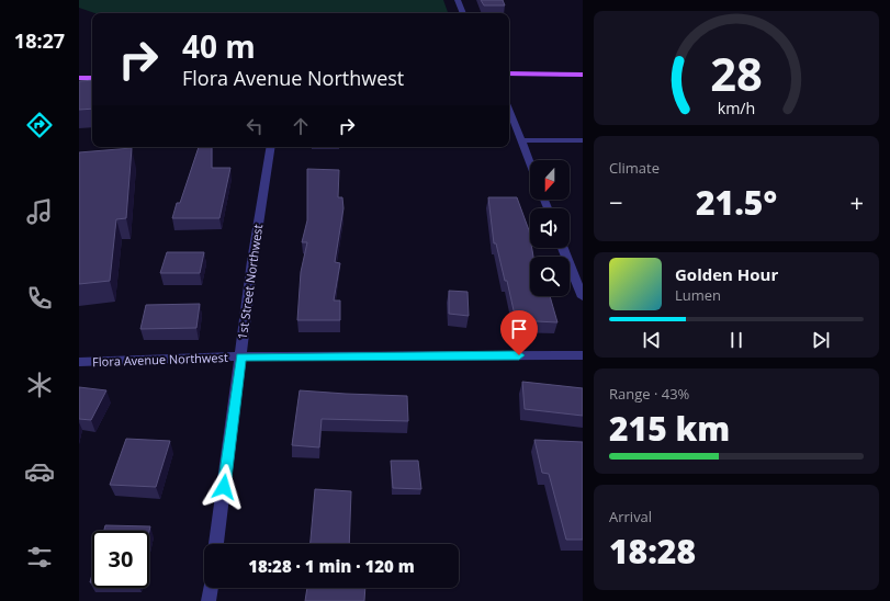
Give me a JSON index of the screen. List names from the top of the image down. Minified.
{"streets":{"street":["1st Street Northwest","Flora Avenue Northwest"]},"crossings":[["1st Street Northwest","Flora Avenue Northwest"]],"north":"bottom","page":{"tabs":"18:27","turn":["40 m","Flora Avenue Northwest"],"tile":["Climate",["Range · 43%","215 km"],["Arrival","18:28"]],"heat":["−","21.5°","+"],"song":["Golden Hour","Lumen"],"limit":"30","trip":"18:28 · 1 min · 120 m","gauge":["28","km/h"]}}
